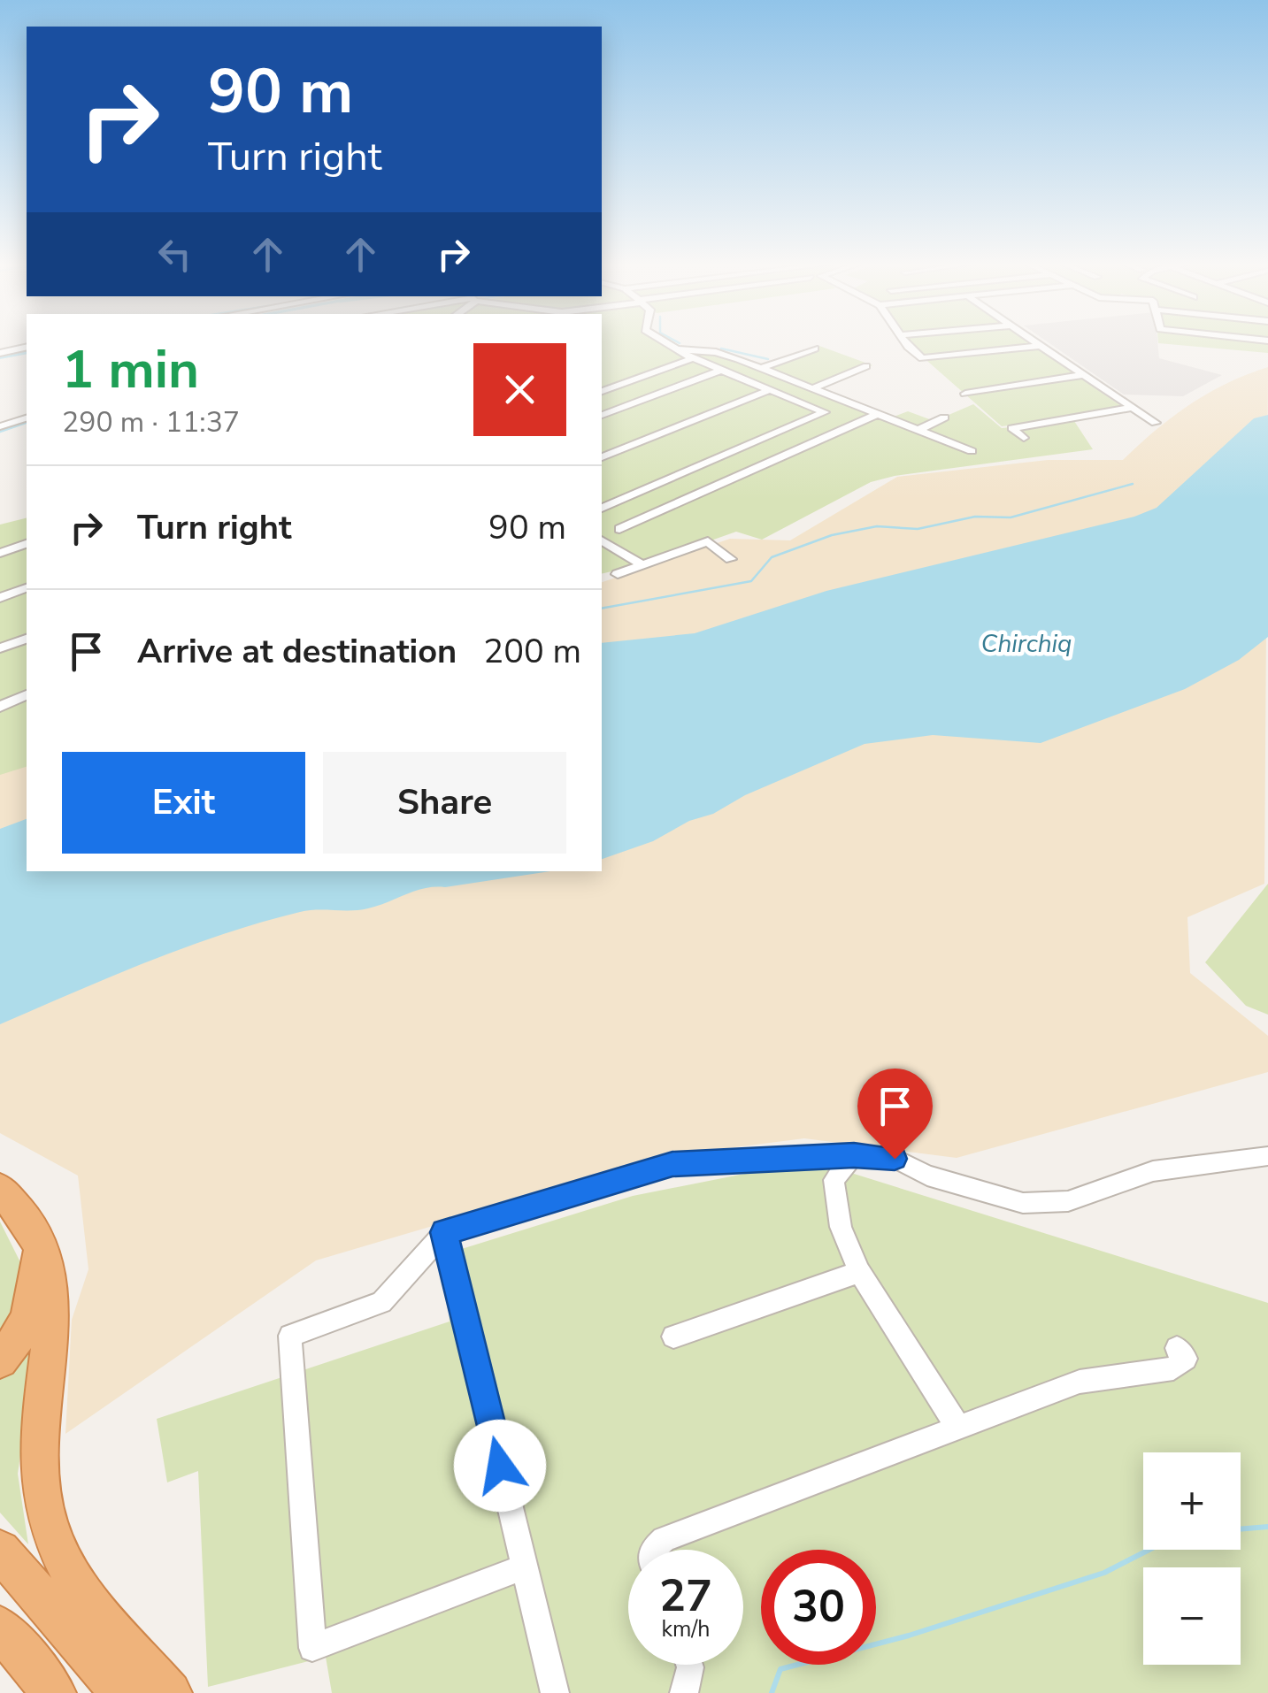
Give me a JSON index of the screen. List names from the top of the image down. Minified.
{"water":["Chirchiq"],"page":{"turn":["90 m","Turn right"],"heading":["1 min","290 m · 11:37"],"list":[{"name":"Turn right","value":"90 m"},{"name":"Arrive at destination","value":"200 m"}],"buttons":["Exit","Share"],"map_buttons":["+","−"],"speed":"27 km/h","limit":"30"}}
